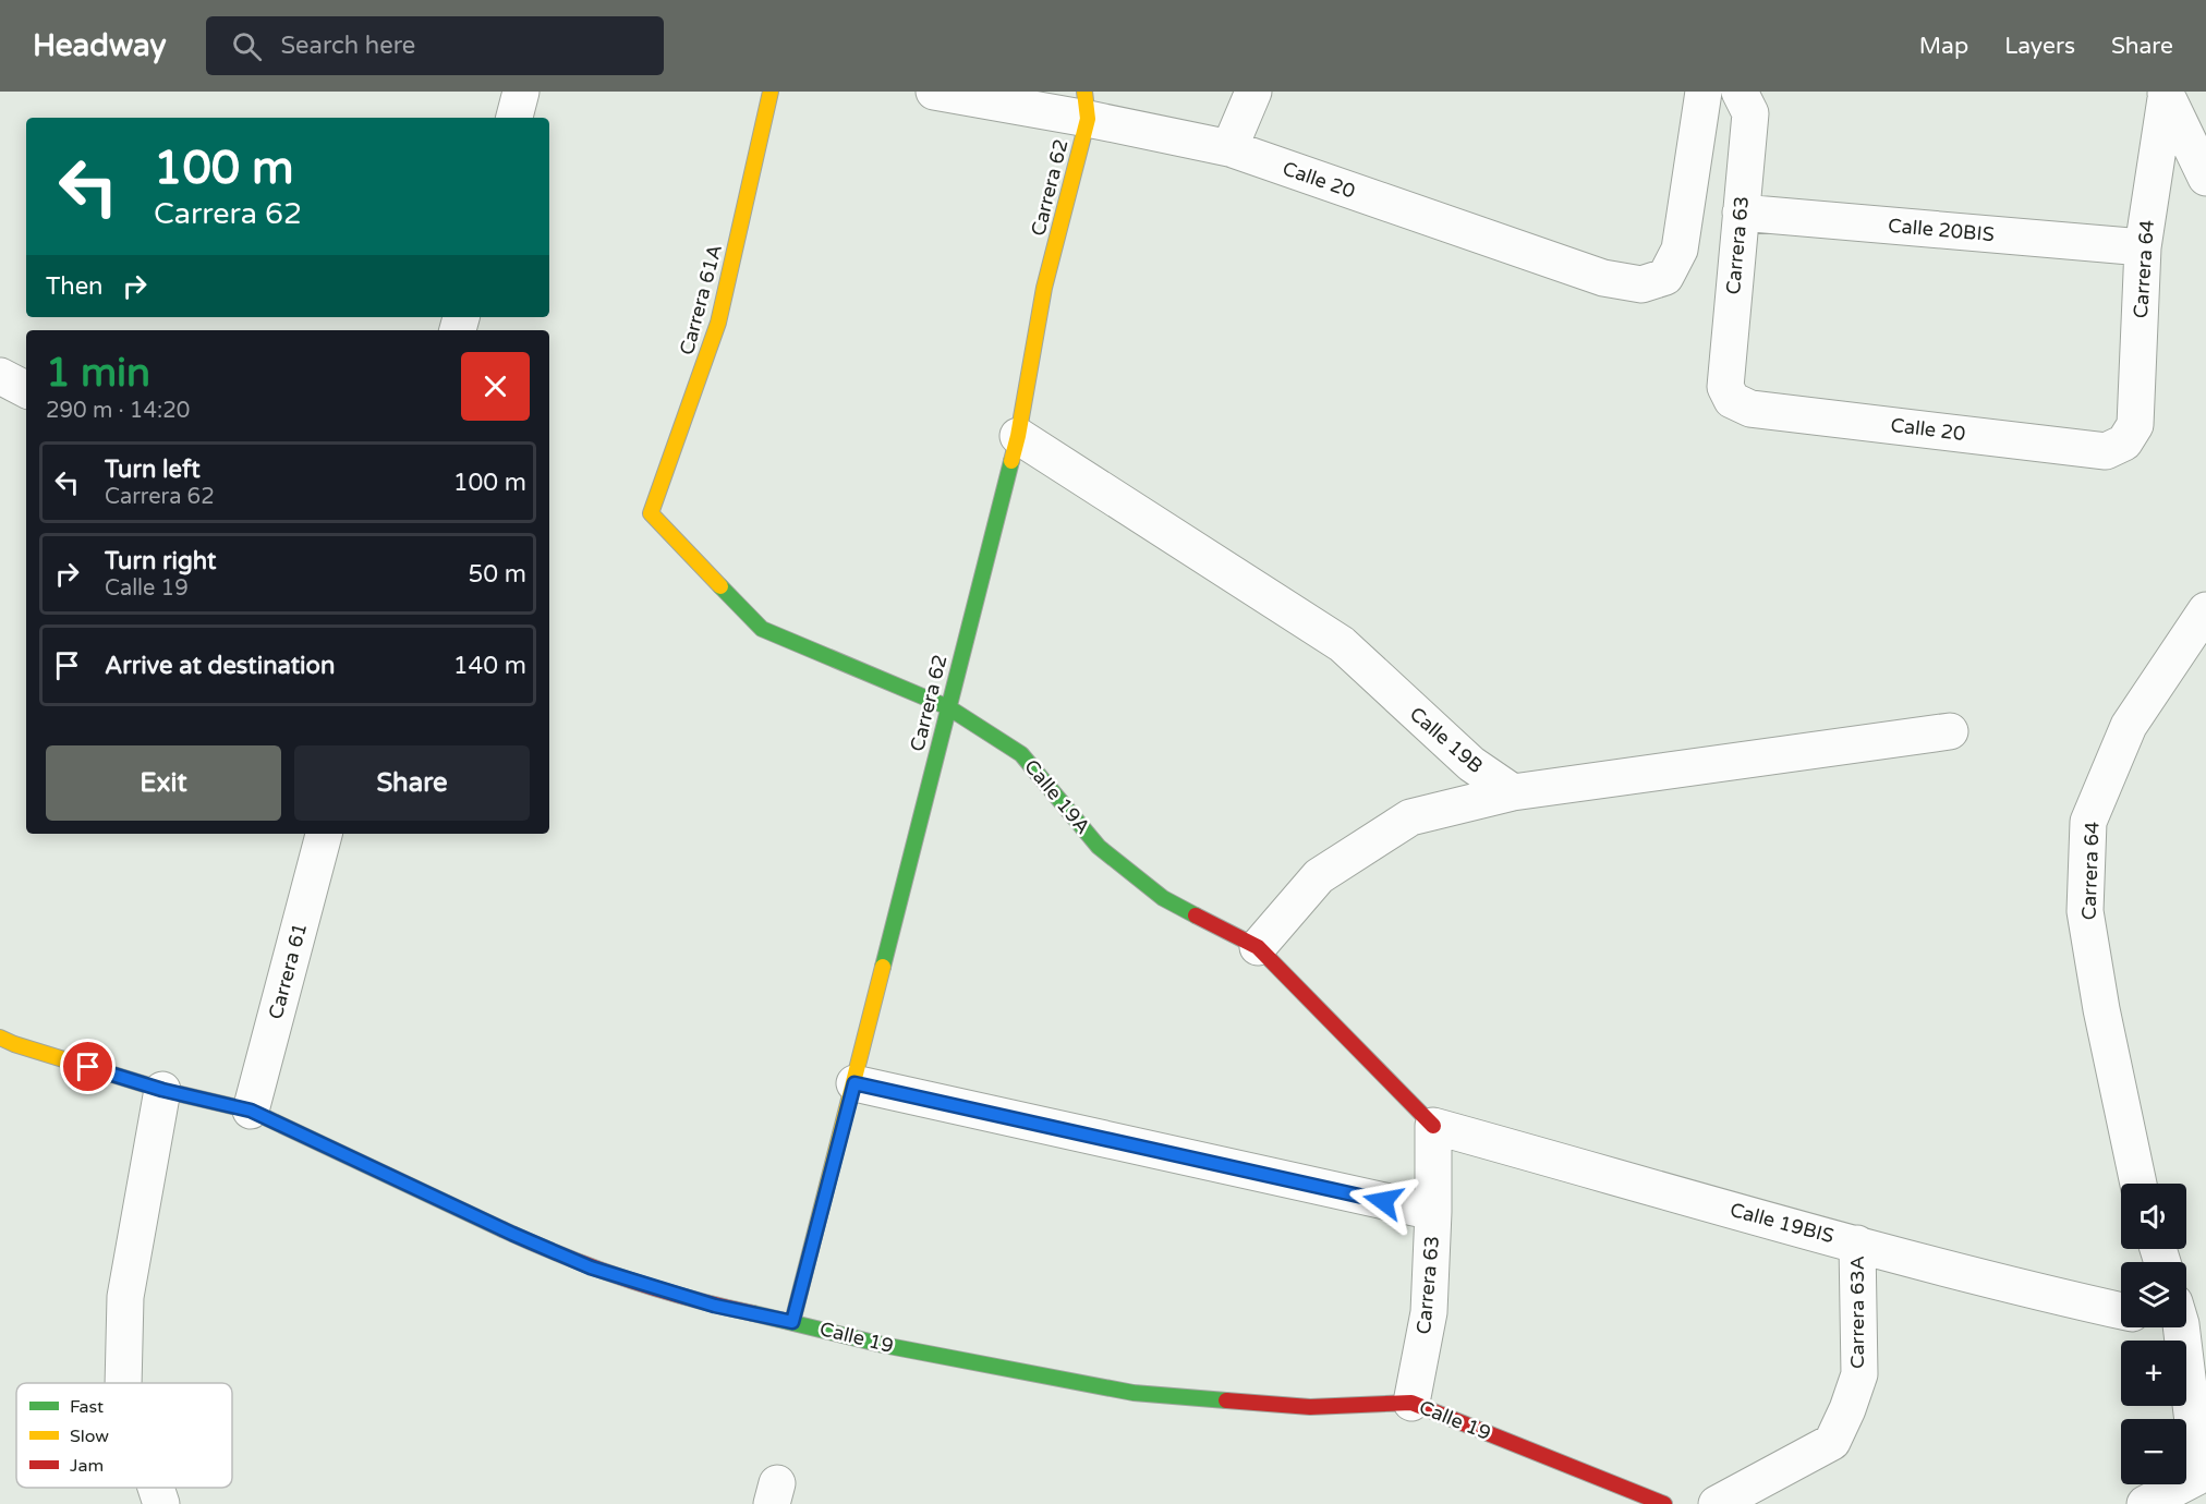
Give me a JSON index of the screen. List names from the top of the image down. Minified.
{"streets":{"street":["Calle 20","Carrera 62","Calle 20BIS","Carrera 63","Carrera 64","Carrera 61A","Calle 19B","Calle 19A","Carrera 61","Calle 19BIS","Carrera 63A","Calle 19"]},"crossings":[["Calle 20","Carrera 62"],["Calle 20","Carrera 63"],["Calle 20","Carrera 64"],["Carrera 62","Calle 19B"],["Carrera 62","Calle 19A"],["Carrera 62","Calle 19"],["Calle 20BIS","Carrera 63"],["Calle 20BIS","Carrera 64"],["Carrera 63","Calle 19A"],["Carrera 63","Calle 19BIS"],["Carrera 63","Calle 19"],["Carrera 61A","Calle 19A"],["Calle 19A","Calle 19BIS"],["Carrera 61","Calle 19"],["Calle 19BIS","Carrera 63A"]],"legend":["Fast","Slow","Jam"],"page":{"header":"Headway","search":"Search here","nav":["Map","Layers","Share"],"turn":["100 m","Carrera 62"],"then":"Then","heading":["1 min","290 m · 14:20"],"list":[{"name":"Turn left","note":"Carrera 62","value":"100 m"},{"name":"Turn right","note":"Calle 19","value":"50 m"},{"name":"Arrive at destination","value":"140 m"}],"buttons":["Exit","Share"],"map_buttons":["+","−"]}}
